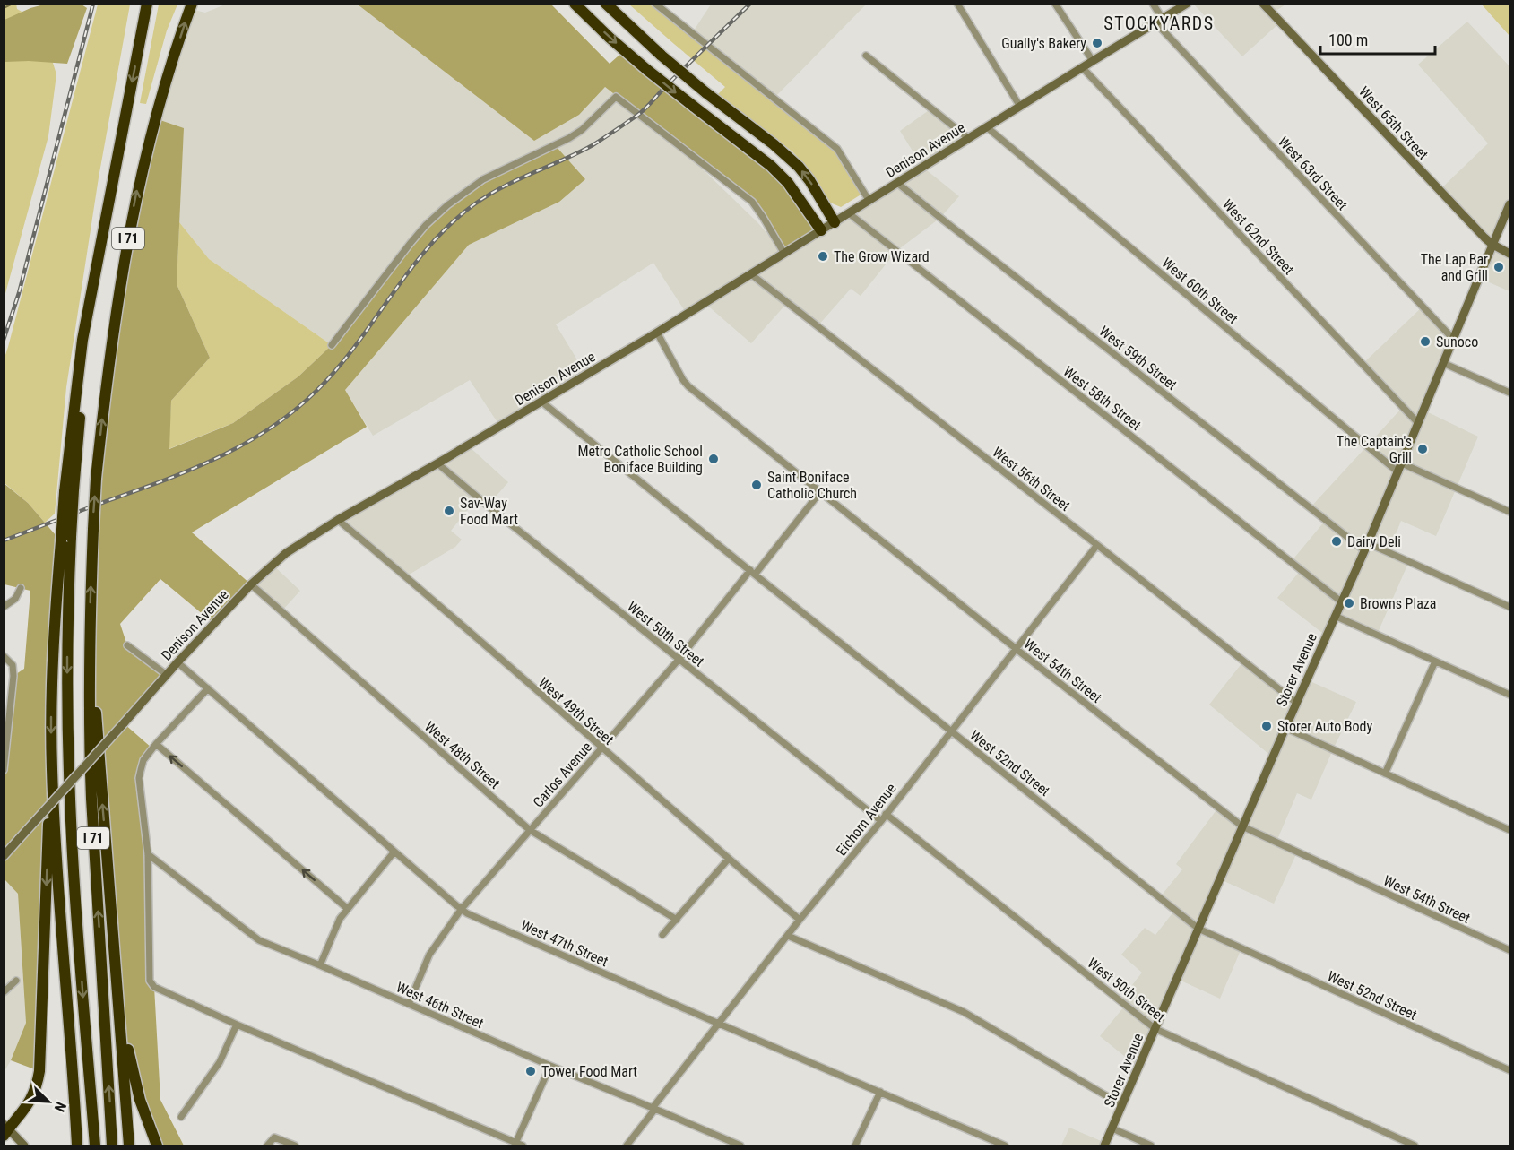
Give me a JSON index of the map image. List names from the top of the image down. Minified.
{"streets":{"highway":["I 71"],"main road":["West 65th Street","Denison Avenue","Storer Avenue"],"street":["West 63rd Street","West 62nd Street","West 60th Street","West 59th Street","West 58th Street","West 56th Street","West 50th Street","West 54th Street","West 49th Street","West 48th Street","West 52nd Street","Carlos Avenue","Eichorn Avenue","West 47th Street","West 46th Street"]},"crossings":[["West 65th Street","Storer Avenue"],["Denison Avenue","West 63rd Street"],["Denison Avenue","West 62nd Street"],["Denison Avenue","West 60th Street"],["Denison Avenue","West 59th Street"],["Denison Avenue","West 58th Street"],["Denison Avenue","West 56th Street"],["Denison Avenue","West 50th Street"],["Denison Avenue","West 54th Street"],["Denison Avenue","West 49th Street"],["Denison Avenue","West 48th Street"],["Denison Avenue","West 52nd Street"],["Denison Avenue","West 47th Street"],["West 63rd Street","Storer Avenue"],["West 62nd Street","Storer Avenue"],["West 60th Street","Storer Avenue"],["West 59th Street","Storer Avenue"],["West 58th Street","Storer Avenue"],["West 56th Street","Storer Avenue"],["West 56th Street","Eichorn Avenue"],["West 50th Street","Storer Avenue"],["West 50th Street","Carlos Avenue"],["West 50th Street","Eichorn Avenue"],["Storer Avenue","West 54th Street"],["Storer Avenue","West 52nd Street"],["West 54th Street","Carlos Avenue"],["West 54th Street","Eichorn Avenue"],["West 49th Street","Carlos Avenue"],["West 49th Street","Eichorn Avenue"],["West 48th Street","Carlos Avenue"],["West 52nd Street","Carlos Avenue"],["West 52nd Street","Eichorn Avenue"],["Carlos Avenue","West 47th Street"],["Carlos Avenue","West 46th Street"],["Eichorn Avenue","West 47th Street"],["Eichorn Avenue","West 46th Street"]],"districts":["STOCKYARDS"],"places":["Gually's Bakery","The Grow Wizard","The Lap Bar and Grill","Sunoco","The Captain's Grill","Metro Catholic School Boniface Building","Saint Boniface Catholic Church","Sav-Way Food Mart","Dairy Deli","Browns Plaza","Storer Auto Body","Tower Food Mart"],"scale_bar":"100 m","north":"bottom right"}
